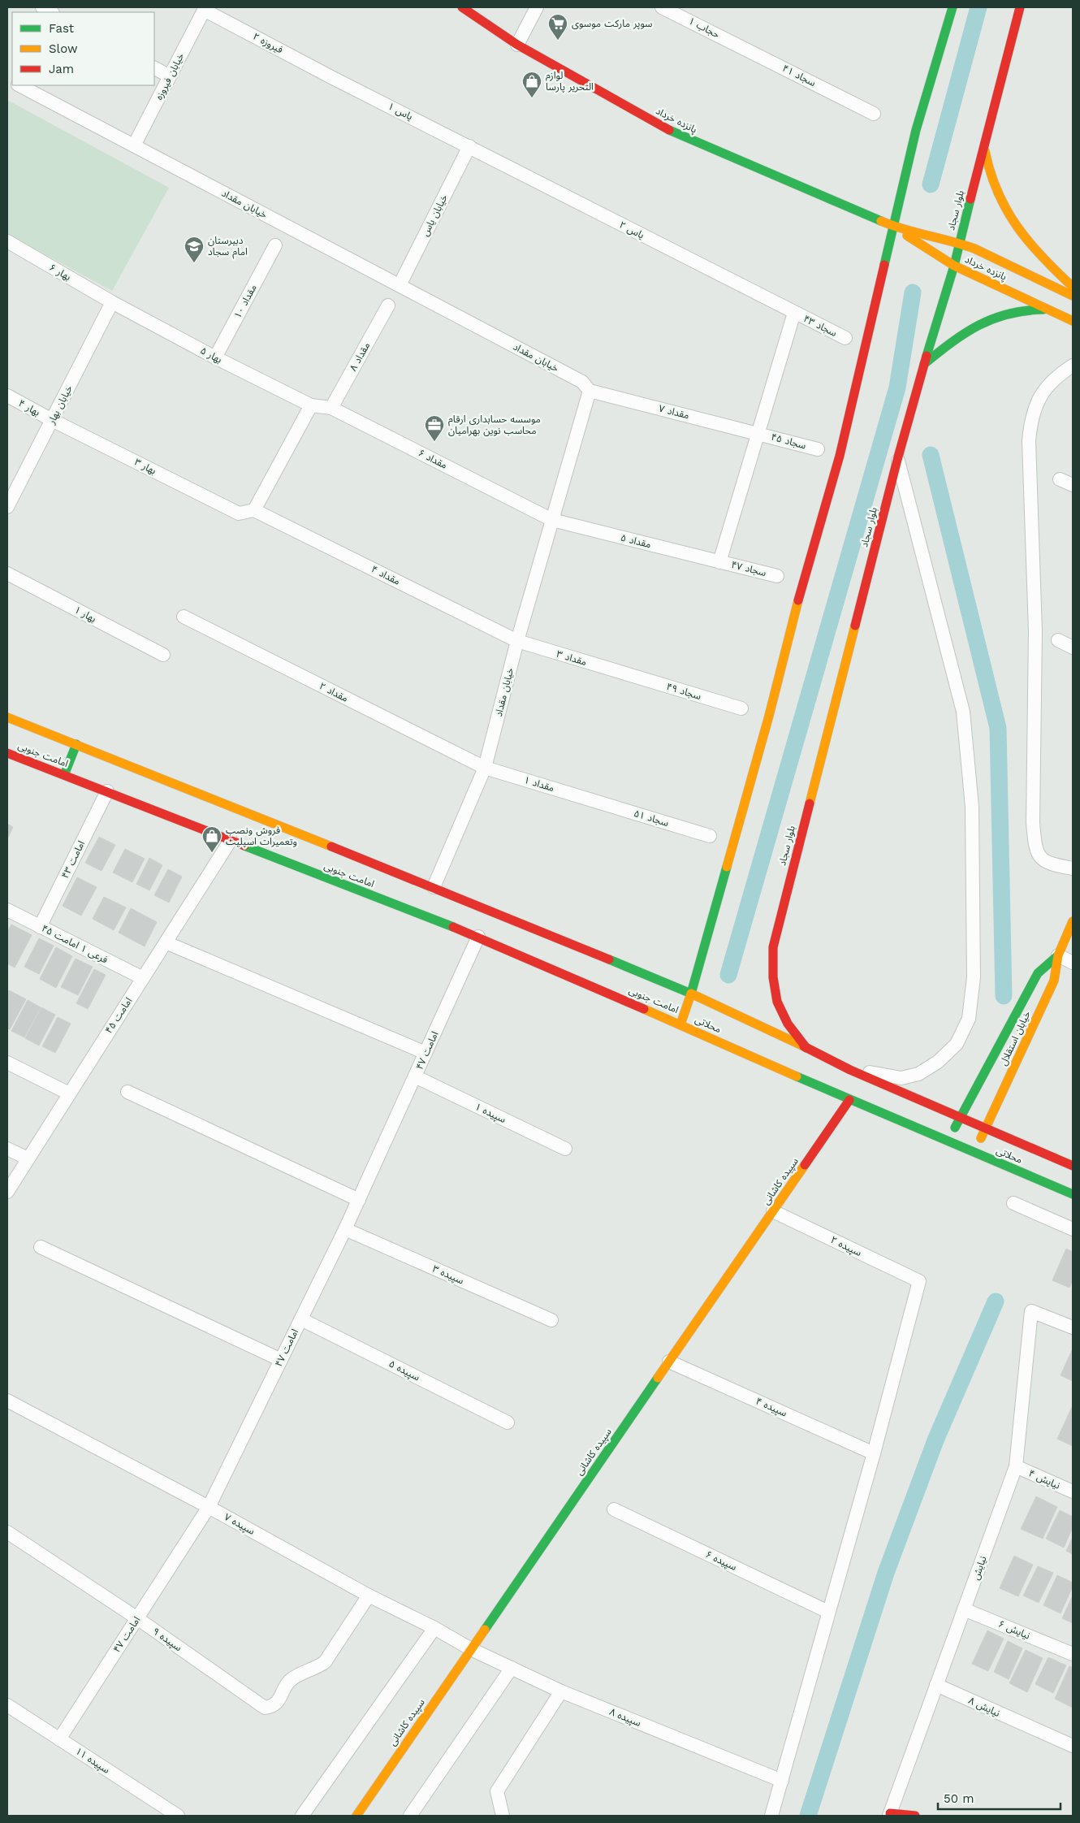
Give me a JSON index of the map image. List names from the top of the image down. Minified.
{"streets":{"main road":["پانزده خرداد","بلوار سجاد","امامت جنوبی","محلاتی","خیابان استقلال","سپیده کاشانی"],"street":["حجاب ۱","فیروزه ۲","سجاد ۴۱","خیابان فیروزه","یاس ۱","خیابان مقداد","خیابان یاس","یاس ۲","بهار ۶","مقداد ۱۰","سجاد ۴۳","بهار ۵","مقداد ۸","خیابان بهار","بهار ۴","مقداد ۷","سجاد ۴۵","مقداد ۶","بهار ۳","مقداد ۵","سجاد ۴۷","مقداد ۴","بهار ۱","مقداد ۳","سجاد ۴۹","مقداد ۲","مقداد ۱","سجاد ۵۱","امامت ۴۳","فرعی ۱ امامت ۴۵","امامت ۴۵","امامت ۴۷","سپیده ۱","سپیده ۲","سپیده ۳","سپیده ۵","سپیده ۴","نیایش ۴","سپیده ۷","سپیده ۶","نیایش","نیایش ۶","سپیده ۹","نیایش ۸","سپیده ۸","سپیده ۱۱"]},"crossings":[["حجاب ۱","سجاد ۴۱"],["فیروزه ۲","خیابان فیروزه"],["فیروزه ۲","یاس ۱"],["خیابان فیروزه","خیابان مقداد"],["یاس ۱","خیابان یاس"],["یاس ۱","یاس ۲"],["پانزده خرداد","بلوار سجاد"],["خیابان مقداد","خیابان یاس"],["خیابان مقداد","مقداد ۷"],["خیابان مقداد","مقداد ۶"],["خیابان مقداد","مقداد ۵"],["خیابان مقداد","مقداد ۴"],["خیابان مقداد","مقداد ۳"],["خیابان مقداد","مقداد ۲"],["خیابان مقداد","مقداد ۱"],["بلوار سجاد","محلاتی"],["خیابان یاس","یاس ۲"],["یاس ۲","سجاد ۴۳"],["بهار ۶","بهار ۵"],["بهار ۶","خیابان بهار"],["مقداد ۱۰","بهار ۵"],["بهار ۵","خیابان بهار"],["بهار ۵","مقداد ۶"],["مقداد ۸","مقداد ۶"],["خیابان بهار","بهار ۴"],["خیابان بهار","بهار ۳"],["بهار ۴","بهار ۳"],["مقداد ۷","سجاد ۴۵"],["مقداد ۶","مقداد ۵"],["بهار ۳","مقداد ۴"],["مقداد ۵","سجاد ۴۷"],["مقداد ۴","مقداد ۳"],["مقداد ۳","سجاد ۴۹"],["مقداد ۲","مقداد ۱"],["امامت جنوبی","امامت ۴۳"],["امامت جنوبی","امامت ۴۵"],["امامت جنوبی","محلاتی"],["امامت جنوبی","امامت ۴۷"],["مقداد ۱","سجاد ۵۱"],["امامت ۴۳","فرعی ۱ امامت ۴۵"],["فرعی ۱ امامت ۴۵","امامت ۴۵"],["محلاتی","خیابان استقلال"],["محلاتی","سپیده کاشانی"],["امامت ۴۷","سپیده ۱"],["امامت ۴۷","سپیده ۳"],["امامت ۴۷","سپیده ۵"],["امامت ۴۷","سپیده ۷"],["امامت ۴۷","سپیده ۹"],["امامت ۴۷","سپیده ۱۱"],["سپیده کاشانی","سپیده ۲"],["سپیده کاشانی","سپیده ۴"],["سپیده کاشانی","سپیده ۷"],["سپیده کاشانی","سپیده ۸"],["سپیده ۲","سپیده ۴"],["نیایش ۴","نیایش"],["سپیده ۷","سپیده ۹"],["سپیده ۷","سپیده ۸"],["نیایش","نیایش ۶"],["نیایش","نیایش ۸"]],"places":{"supermarket":["سوپر مارکت موسوی"],"shop":["لوازم التحریر پارسا","فروش ونصب وتعمیرات اسپلیت"],"school or university":["دبیرستان امام سجاد"],"office":["موسسه حسابداری ارقام محاسب نوین بهرامیان"]},"legend":["Fast","Slow","Jam"],"scale_bar":"50 m"}
